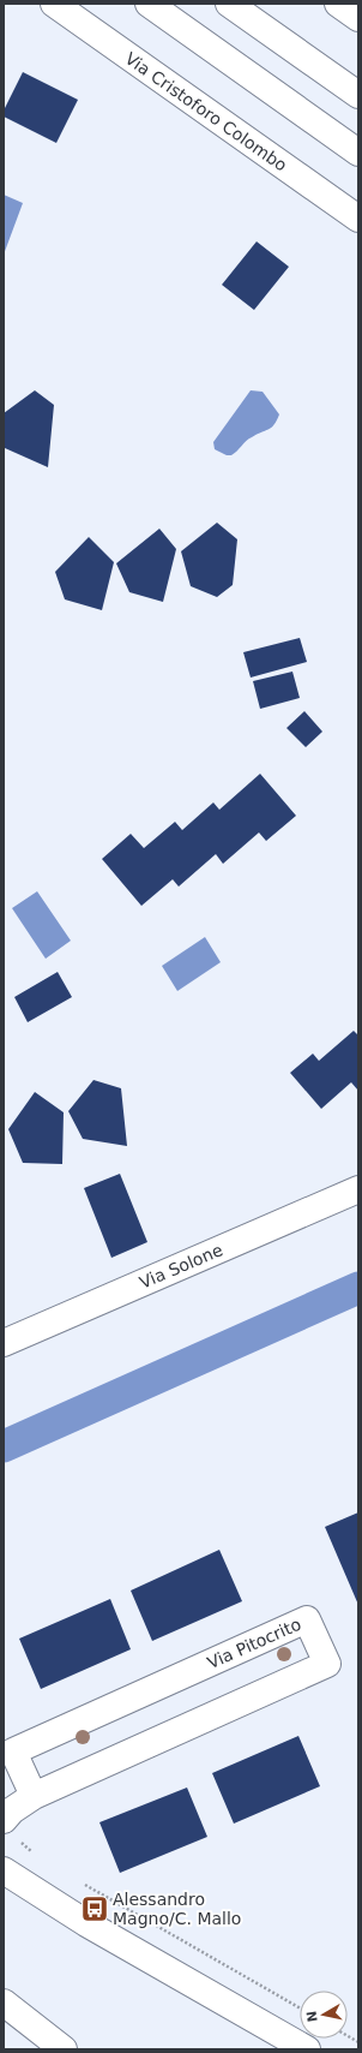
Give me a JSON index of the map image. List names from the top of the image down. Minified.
{"streets":{"street":["Via Cristoforo Colombo","Via Solone","Via Pitocrito"]},"places":{"bus stop":["Alessandro Magno/C. Mallo"]},"north":"left"}
